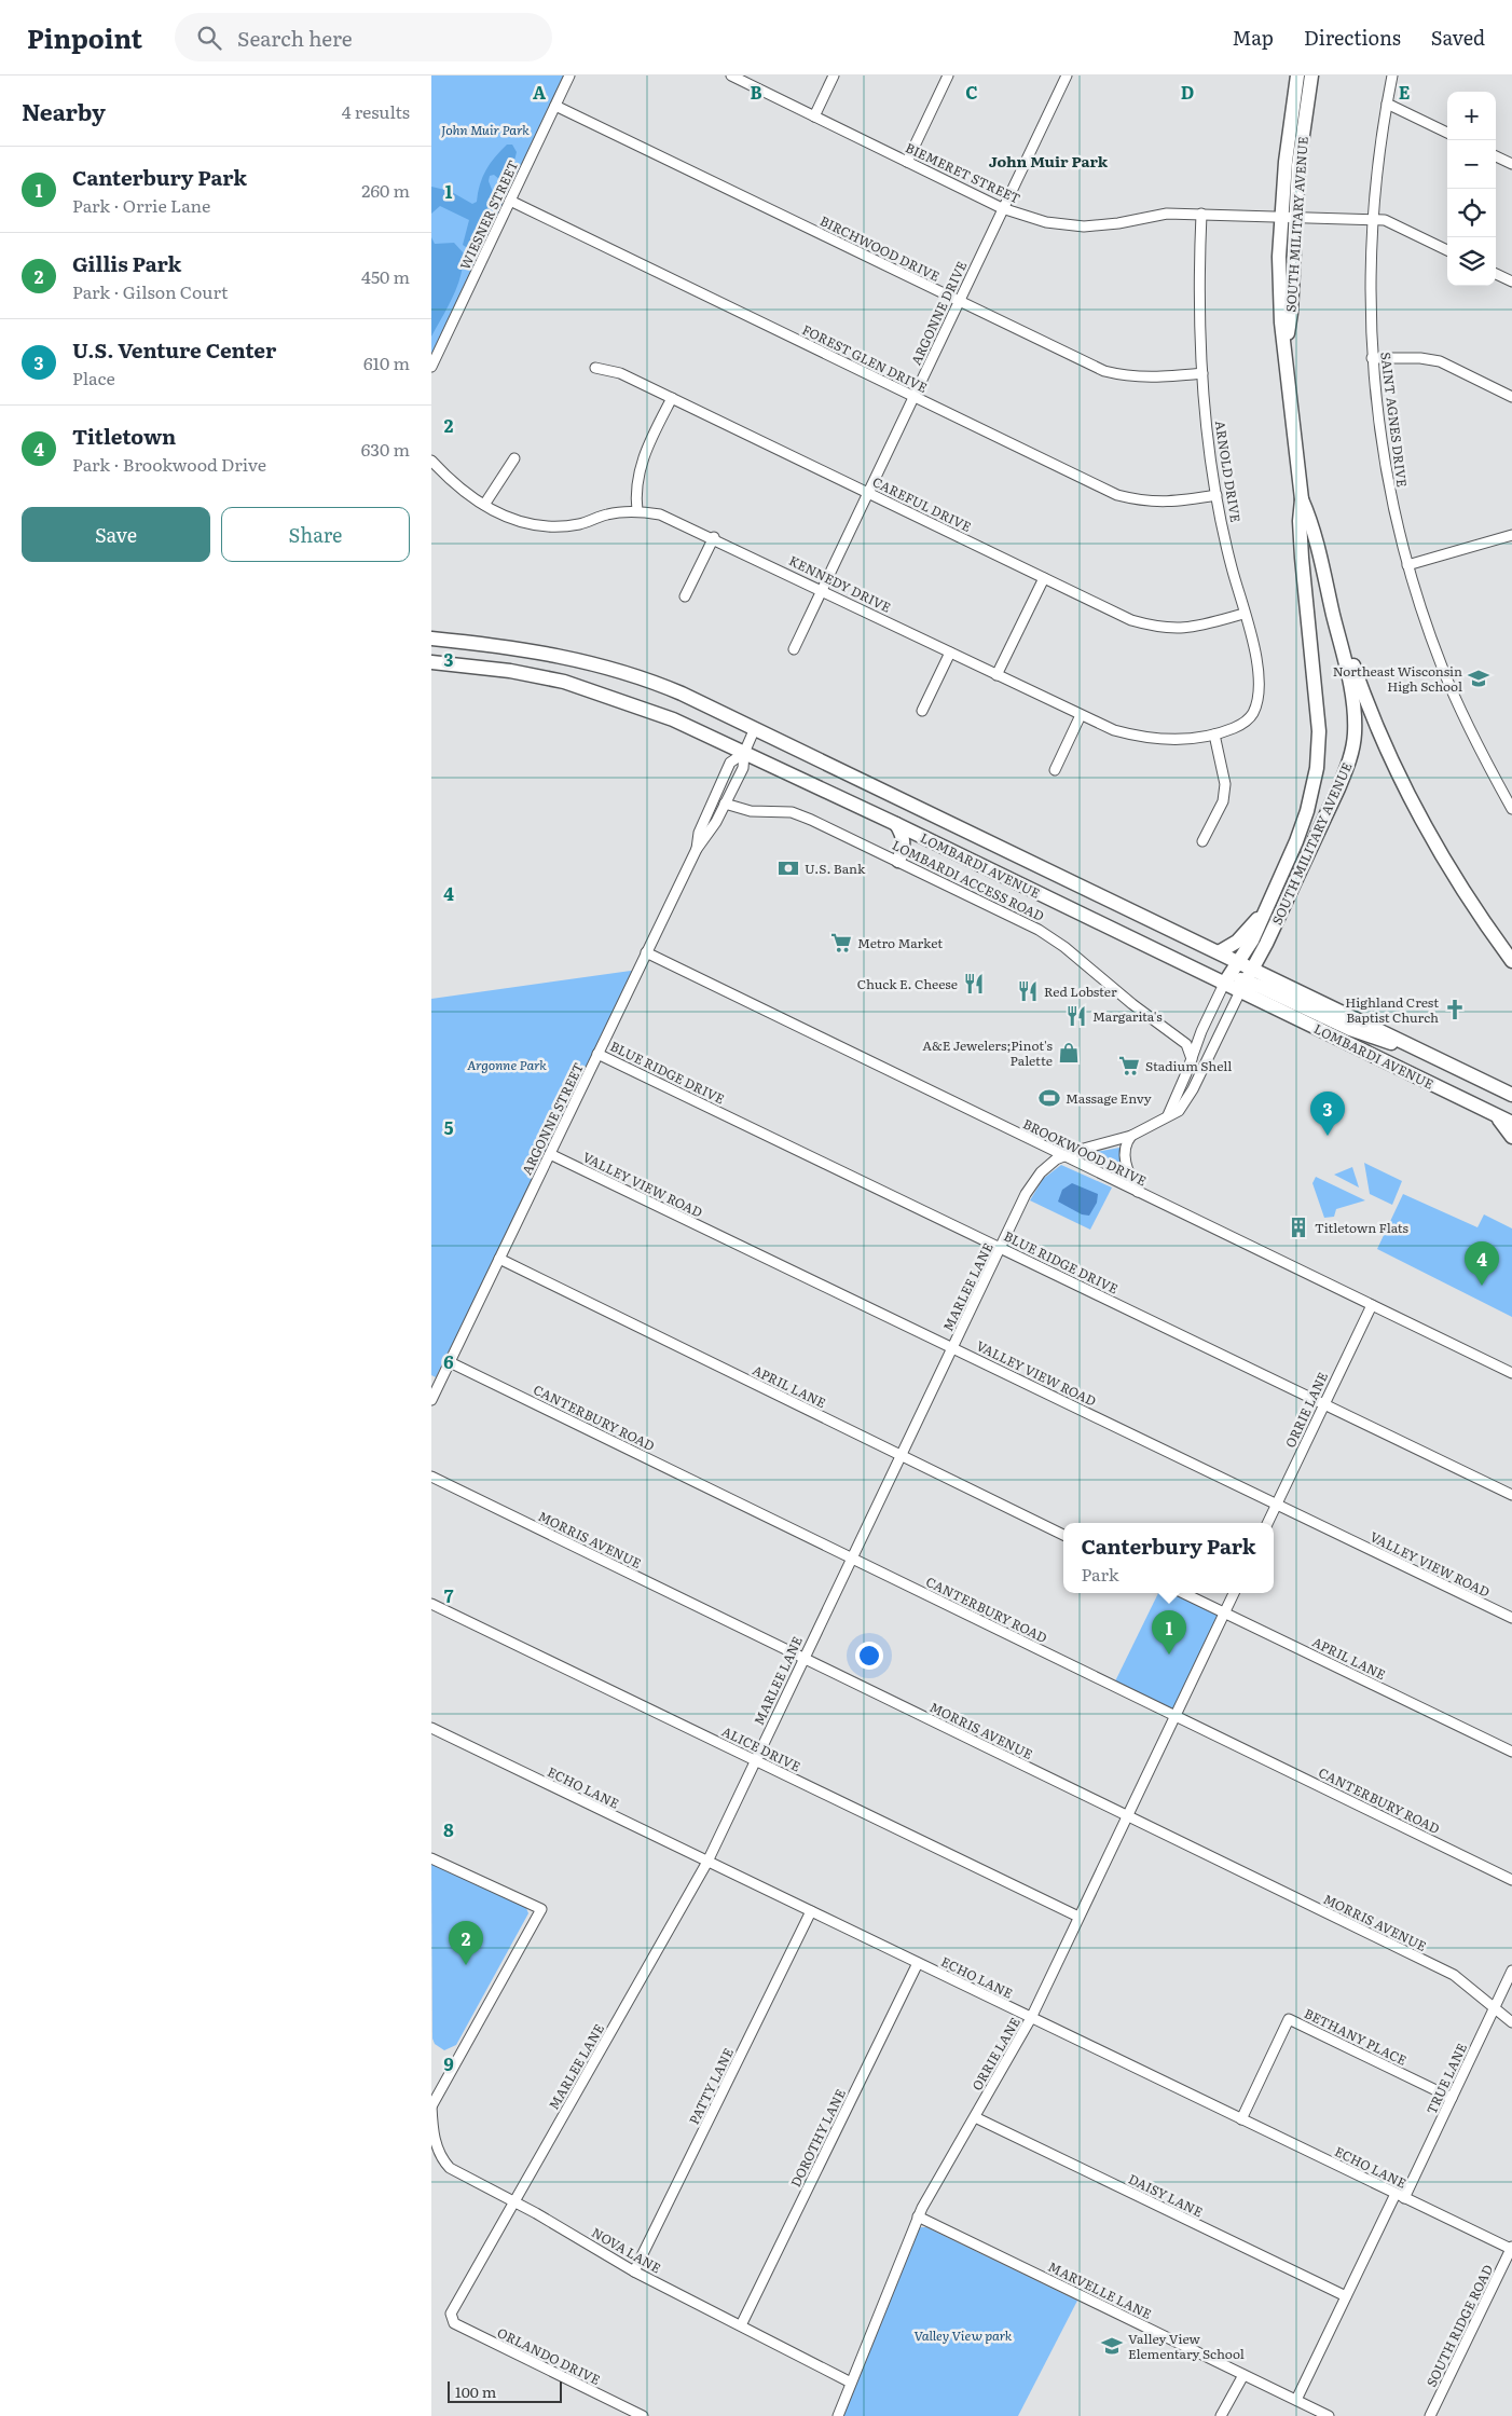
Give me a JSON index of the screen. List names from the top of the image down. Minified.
{"streets":{"main road":["SOUTH MILITARY AVENUE","LOMBARDI AVENUE"],"street":["BIEMERET STREET","WIESNER STREET","BIRCHWOOD DRIVE","ARGONNE DRIVE","FOREST GLEN DRIVE","SAINT AGNES DRIVE","ARNOLD DRIVE","CAREFUL DRIVE","KENNEDY DRIVE","LOMBARDI ACCESS ROAD","BLUE RIDGE DRIVE","ARGONNE STREET","BROOKWOOD DRIVE","VALLEY VIEW ROAD","MARLEE LANE","APRIL LANE","ORRIE LANE","CANTERBURY ROAD","MORRIS AVENUE","ALICE DRIVE","ECHO LANE","BETHANY PLACE","TRUE LANE","PATTY LANE","DOROTHY LANE","DAISY LANE","NOVA LANE","MARVELLE LANE","SOUTH RIDGE ROAD","ORLANDO DRIVE"]},"crossings":[["BIEMERET STREET","SOUTH MILITARY AVENUE"],["BIEMERET STREET","ARGONNE DRIVE"],["BIEMERET STREET","SAINT AGNES DRIVE"],["BIEMERET STREET","ARNOLD DRIVE"],["WIESNER STREET","BIRCHWOOD DRIVE"],["WIESNER STREET","FOREST GLEN DRIVE"],["SOUTH MILITARY AVENUE","LOMBARDI AVENUE"],["SOUTH MILITARY AVENUE","MARLEE LANE"],["BIRCHWOOD DRIVE","ARGONNE DRIVE"],["BIRCHWOOD DRIVE","ARNOLD DRIVE"],["ARGONNE DRIVE","FOREST GLEN DRIVE"],["ARGONNE DRIVE","CAREFUL DRIVE"],["ARGONNE DRIVE","KENNEDY DRIVE"],["FOREST GLEN DRIVE","ARNOLD DRIVE"],["ARNOLD DRIVE","CAREFUL DRIVE"],["ARNOLD DRIVE","KENNEDY DRIVE"],["LOMBARDI AVENUE","ARGONNE STREET"],["LOMBARDI AVENUE","MARLEE LANE"],["LOMBARDI ACCESS ROAD","ARGONNE STREET"],["BLUE RIDGE DRIVE","ARGONNE STREET"],["BLUE RIDGE DRIVE","MARLEE LANE"],["BLUE RIDGE DRIVE","ORRIE LANE"],["ARGONNE STREET","BROOKWOOD DRIVE"],["ARGONNE STREET","VALLEY VIEW ROAD"],["ARGONNE STREET","APRIL LANE"],["ARGONNE STREET","CANTERBURY ROAD"],["BROOKWOOD DRIVE","MARLEE LANE"],["BROOKWOOD DRIVE","ORRIE LANE"],["VALLEY VIEW ROAD","MARLEE LANE"],["VALLEY VIEW ROAD","ORRIE LANE"],["MARLEE LANE","APRIL LANE"],["MARLEE LANE","CANTERBURY ROAD"],["MARLEE LANE","MORRIS AVENUE"],["MARLEE LANE","ALICE DRIVE"],["MARLEE LANE","ECHO LANE"],["MARLEE LANE","NOVA LANE"],["MARLEE LANE","ORLANDO DRIVE"],["APRIL LANE","ORRIE LANE"],["ORRIE LANE","CANTERBURY ROAD"],["ORRIE LANE","MORRIS AVENUE"],["ORRIE LANE","ALICE DRIVE"],["ORRIE LANE","ECHO LANE"],["ORRIE LANE","DAISY LANE"],["ORRIE LANE","NOVA LANE"],["ORRIE LANE","MARVELLE LANE"],["MORRIS AVENUE","TRUE LANE"],["ECHO LANE","BETHANY PLACE"],["ECHO LANE","TRUE LANE"],["ECHO LANE","PATTY LANE"],["ECHO LANE","DOROTHY LANE"],["ECHO LANE","SOUTH RIDGE ROAD"],["BETHANY PLACE","TRUE LANE"],["TRUE LANE","DAISY LANE"],["TRUE LANE","MARVELLE LANE"],["PATTY LANE","NOVA LANE"],["DOROTHY LANE","NOVA LANE"]],"districts":["John Muir Park"],"parks":["John Muir Park","Argonne Park","Valley View park"],"places":{"school or university":["Northeast Wisconsin High School","Valley View Elementary School"],"bank":["U.S. Bank"],"supermarket":["Metro Market","Stadium Shell"],"restaurant":["Chuck E. Cheese","Red Lobster","Margarita's"],"church":["Highland Crest Baptist Church"],"shop":["A&E Jewelers;Pinot's Palette"],"sports":["Massage Envy"],"building":["Titletown Flats"]},"scale_bar":"100 m","page":{"header":"Pinpoint","search":"Search here","nav":["Map","Directions","Saved"],"heading":["Nearby","4 results"],"map_buttons":["+","−"],"list":[{"mark":"1","name":"Canterbury Park","note":"Park · Orrie Lane","value":"260 m"},{"mark":"2","name":"Gillis Park","note":"Park · Gilson Court","value":"450 m"},{"mark":"3","name":"U.S. Venture Center","note":"Place","value":"610 m"},{"mark":"4","name":"Titletown","note":"Park · Brookwood Drive","value":"630 m"}],"buttons":["Save","Share"],"pins":["3","4","1","2"],"popup":["Canterbury Park","Park"],"scale":"100 m"},"grid":{"columns":["A","B","C","D","E"],"rows":["1","2","3","4","5","6","7","8","9"]}}
